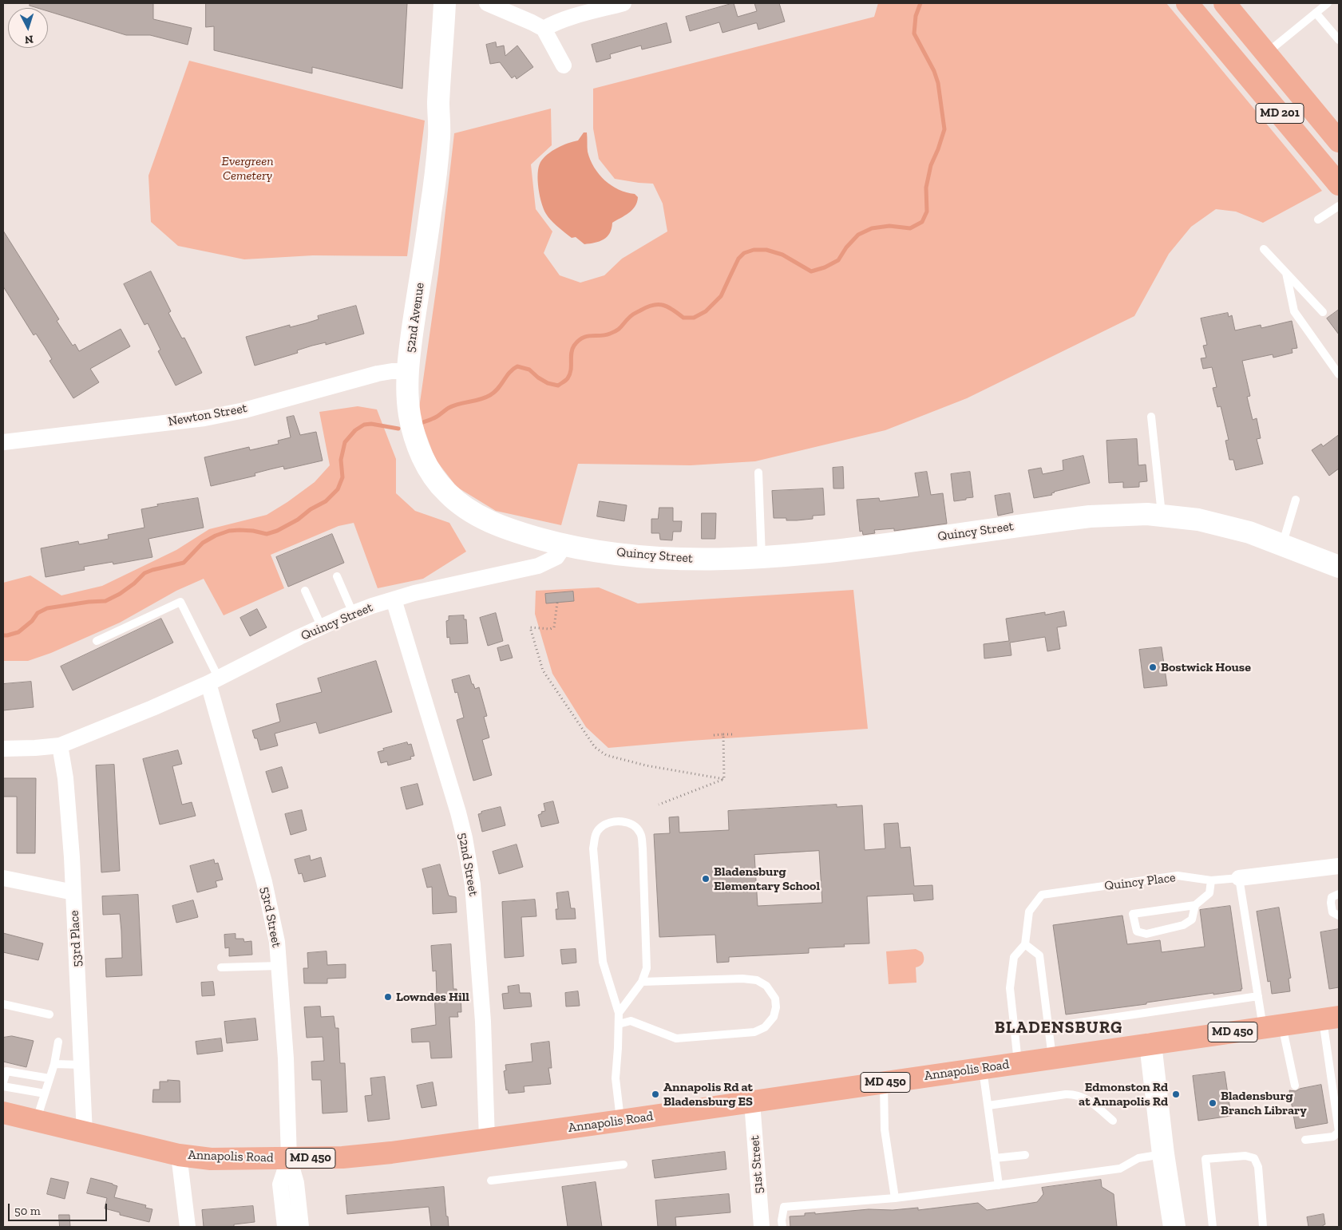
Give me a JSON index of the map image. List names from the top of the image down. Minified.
{"streets":{"main road":["MD 201","MD 450","Annapolis Road"],"street":["52nd Avenue","Newton Street","Quincy Street","52nd Street","Quincy Place","53rd Street","53rd Place","51st Street"]},"crossings":[["52nd Avenue","Newton Street"],["52nd Avenue","Quincy Street"],["Quincy Street","52nd Street"],["Quincy Street","53rd Street"],["Quincy Street","53rd Place"],["52nd Street","Annapolis Road"],["Quincy Place","Annapolis Road"],["53rd Street","Annapolis Road"],["53rd Place","Annapolis Road"],["Annapolis Road","51st Street"]],"districts":["BLADENSBURG"],"parks":["Evergreen Cemetery"],"places":["Bostwick House","Bladensburg Elementary School","Lowndes Hill","Annapolis Rd at Bladensburg ES","Edmonston Rd at Annapolis Rd","Bladensburg Branch Library"],"scale_bar":"50 m","north":"bottom"}
